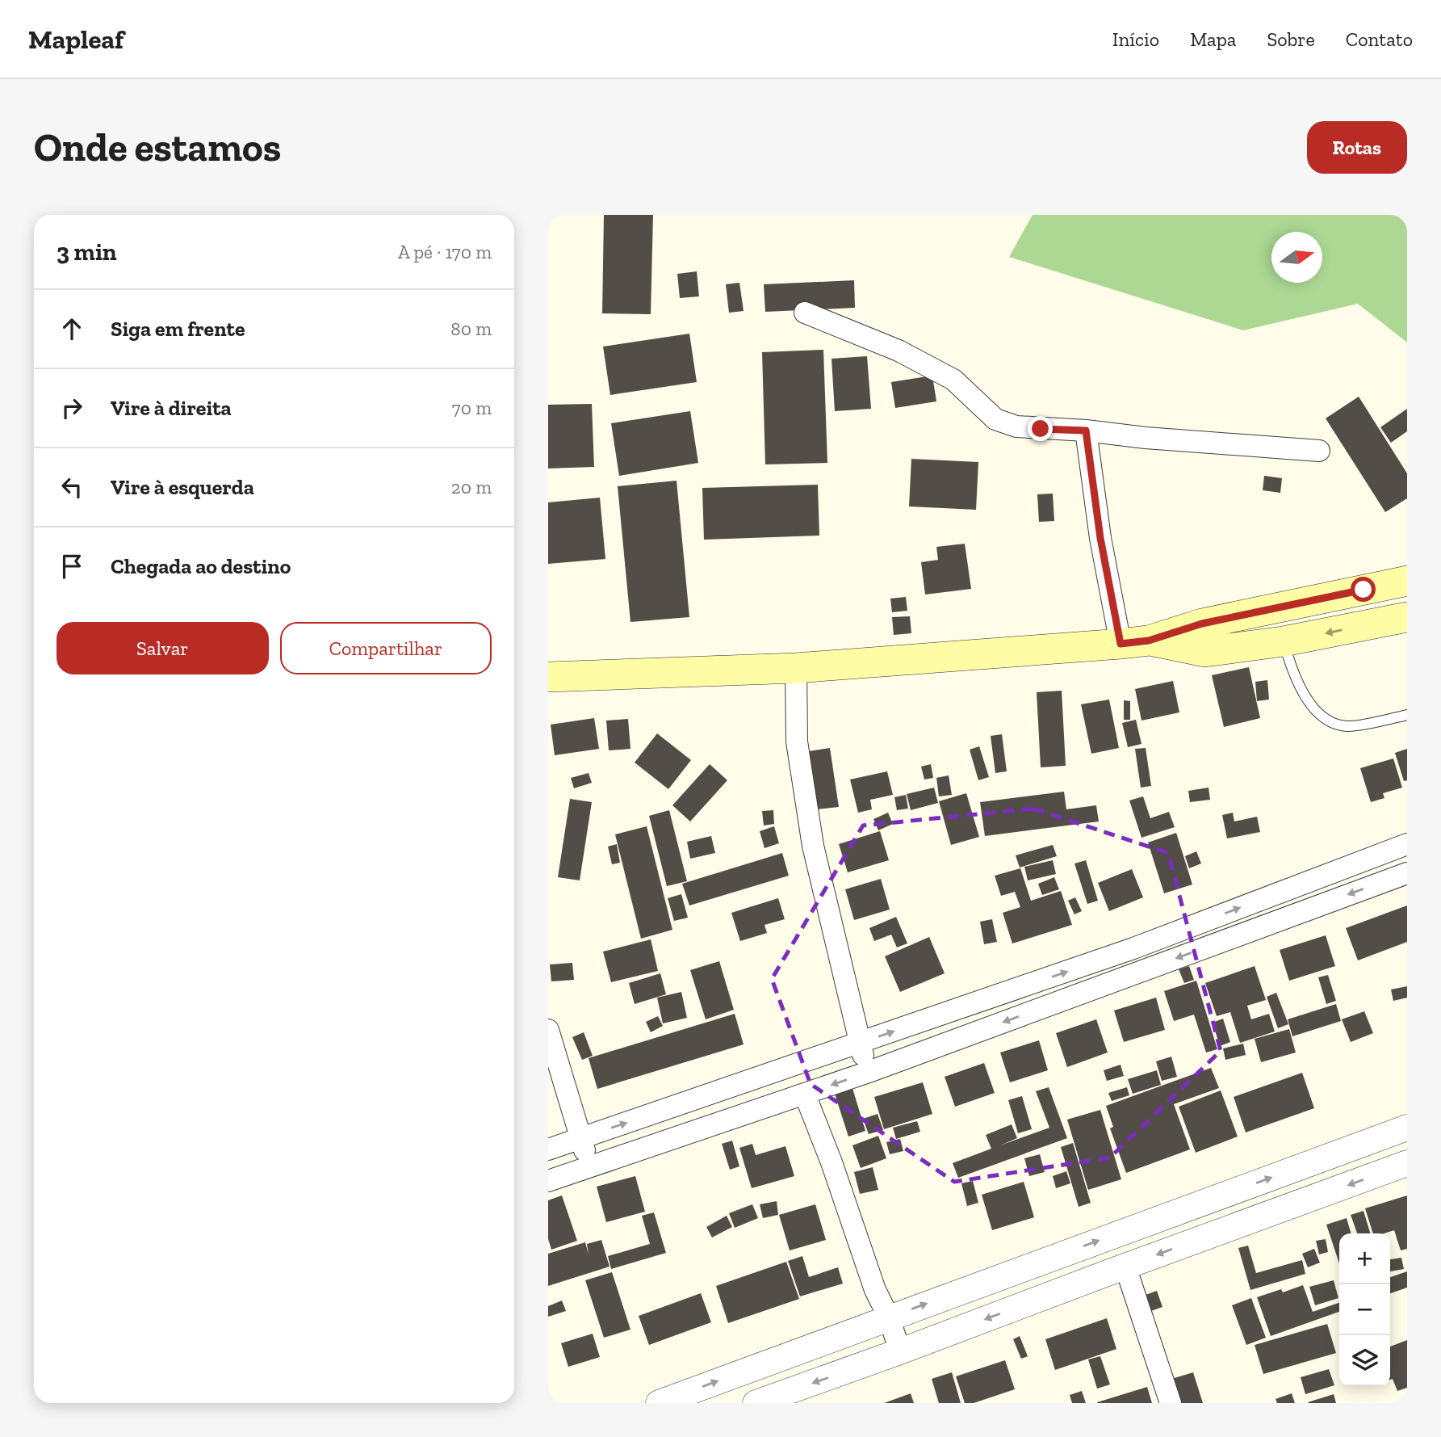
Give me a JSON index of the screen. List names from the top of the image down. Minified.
{"north":"right","page":{"header":"Mapleaf","nav":["Início","Mapa","Sobre","Contato"],"buttons":["Rotas",["Salvar","Compartilhar"]],"title":"Onde estamos","heading":["3 min","A pé · 170 m"],"list":[["Siga em frente","80 m"],["Vire à direita","70 m"],["Vire à esquerda","20 m"],"Chegada ao destino"],"map_buttons":["+","−"]}}
